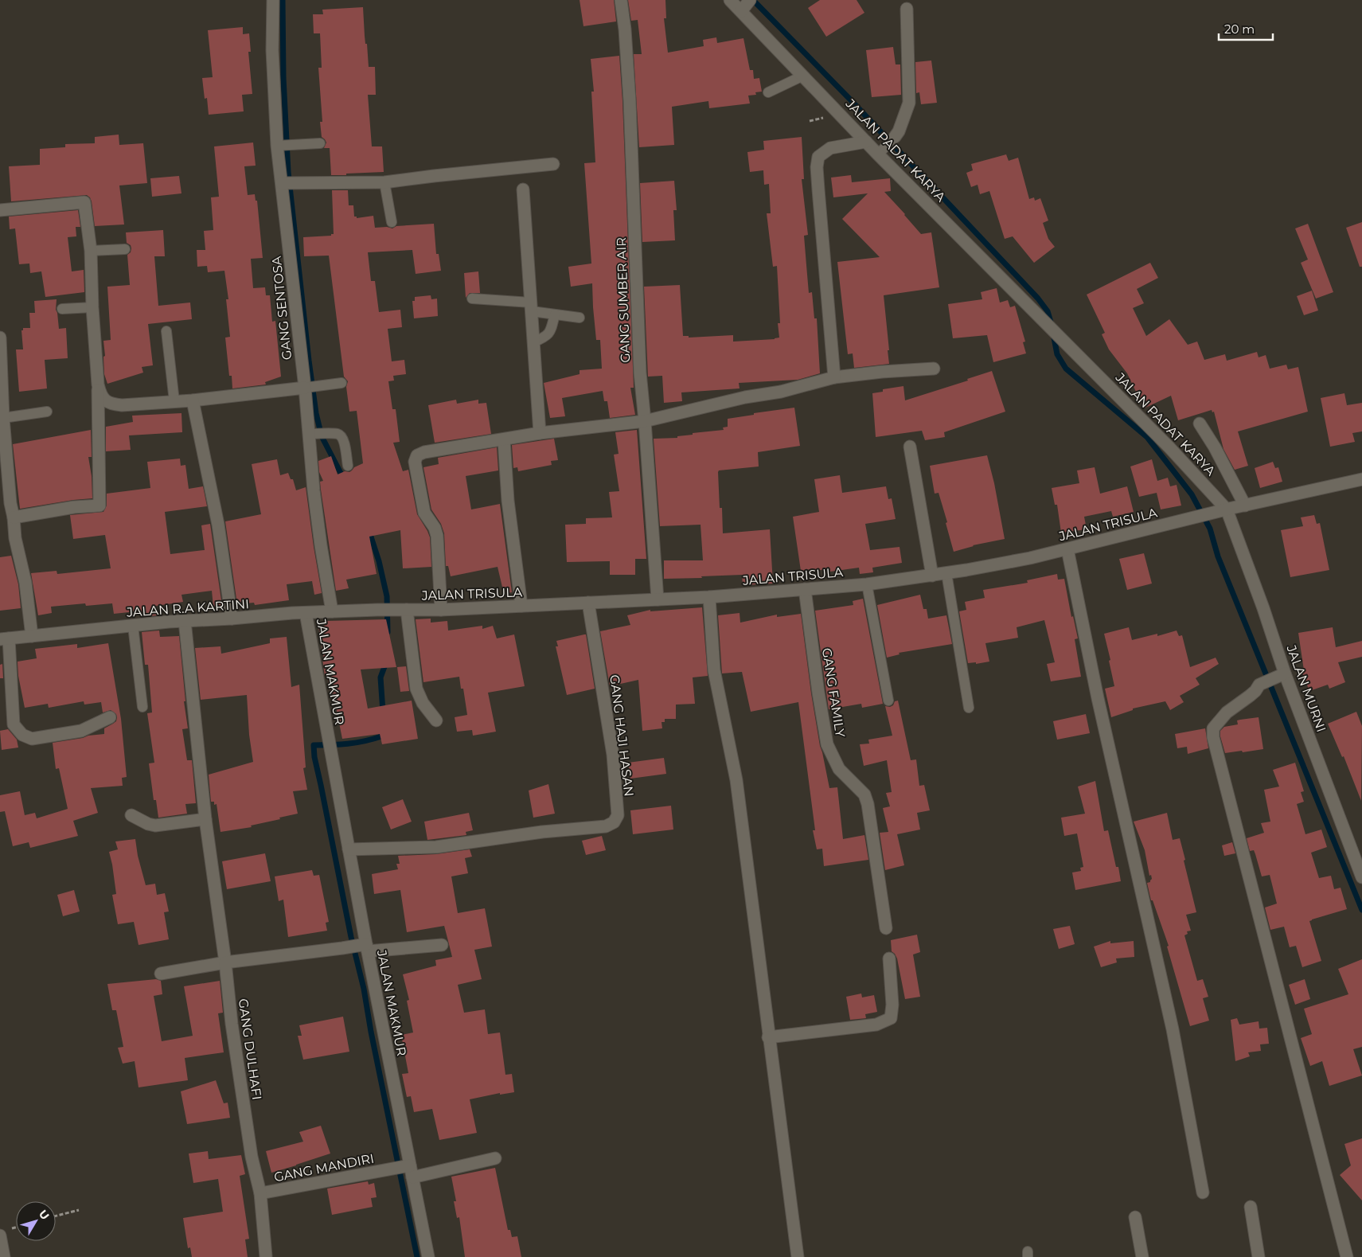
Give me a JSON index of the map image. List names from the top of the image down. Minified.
{"streets":{"street":["JALAN PADAT KARYA","GANG SUMBER AIR","GANG SENTOSA","JALAN TRISULA","JALAN R.A KARTINI","JALAN MAKMUR","JALAN MURNI","GANG FAMILY","GANG HAJI HASAN","GANG DULHAFI","GANG MANDIRI"]},"crossings":[["JALAN PADAT KARYA","JALAN TRISULA"],["JALAN PADAT KARYA","JALAN MURNI"],["GANG SUMBER AIR","JALAN TRISULA"],["GANG SENTOSA","JALAN R.A KARTINI"],["JALAN TRISULA","JALAN R.A KARTINI"],["JALAN TRISULA","JALAN MURNI"],["JALAN TRISULA","GANG FAMILY"],["JALAN TRISULA","GANG HAJI HASAN"],["JALAN R.A KARTINI","JALAN MAKMUR"],["JALAN R.A KARTINI","GANG DULHAFI"],["JALAN MAKMUR","GANG HAJI HASAN"],["JALAN MAKMUR","GANG MANDIRI"],["GANG DULHAFI","GANG MANDIRI"]],"scale_bar":"20 m","north":"top right"}
